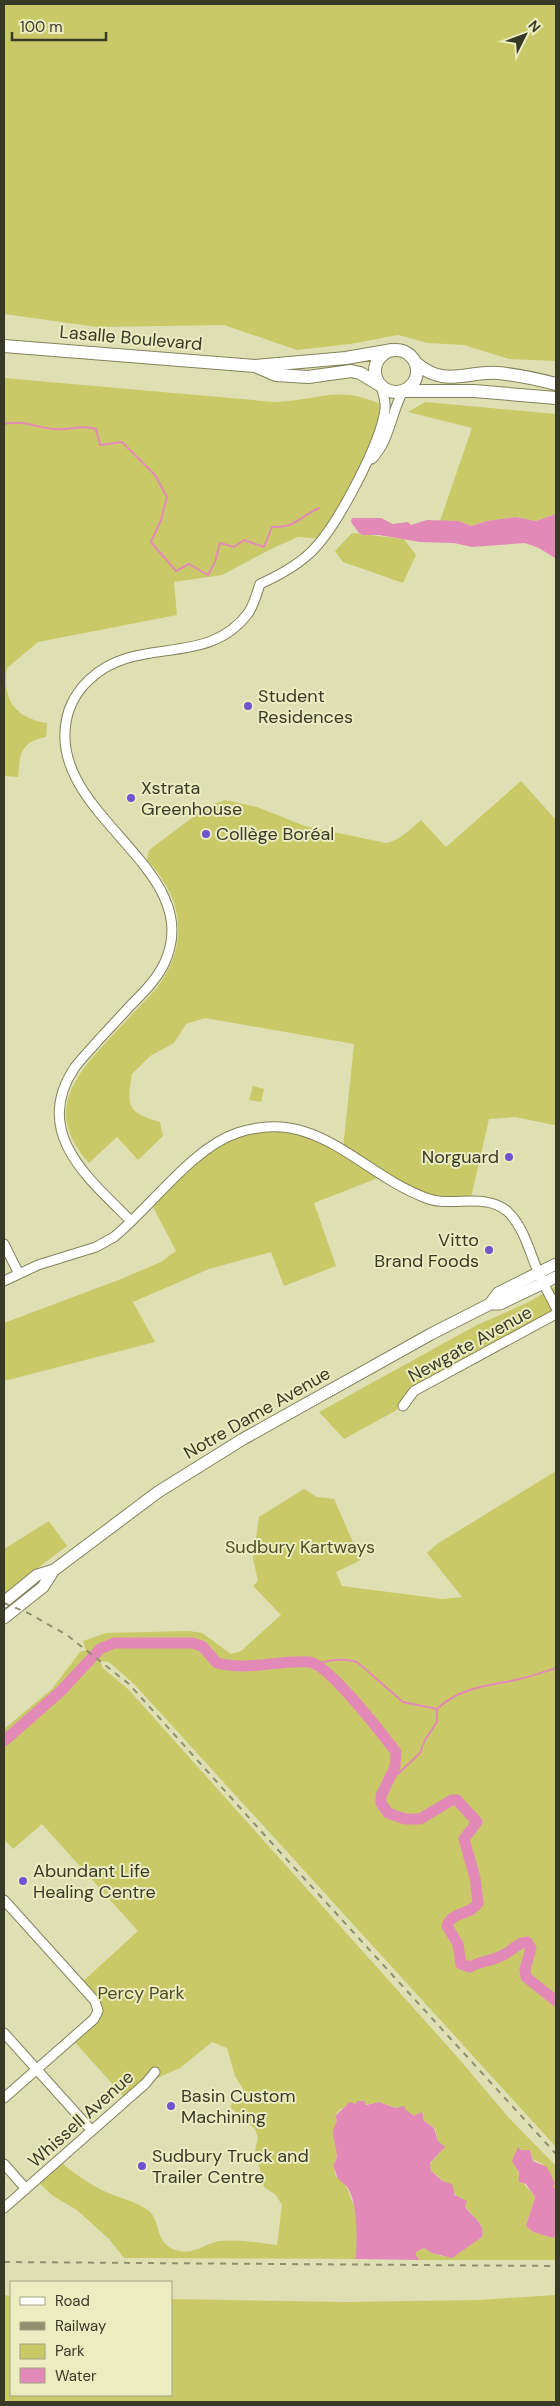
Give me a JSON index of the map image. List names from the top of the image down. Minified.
{"streets":{"highway":["Lasalle Boulevard"],"main road":["Notre Dame Avenue"],"street":["Newgate Avenue","Whissell Avenue"]},"crossings":[["Newgate Avenue","Notre Dame Avenue"]],"parks":["Sudbury Kartways","Percy Park"],"places":["Student Residences","Xstrata Greenhouse","Collège Boréal","Norguard","Vitto Brand Foods","Abundant Life Healing Centre","Basin Custom Machining","Sudbury Truck and Trailer Centre"],"legend":["Road","Railway","Park","Water"],"scale_bar":"100 m","north":"top right"}
